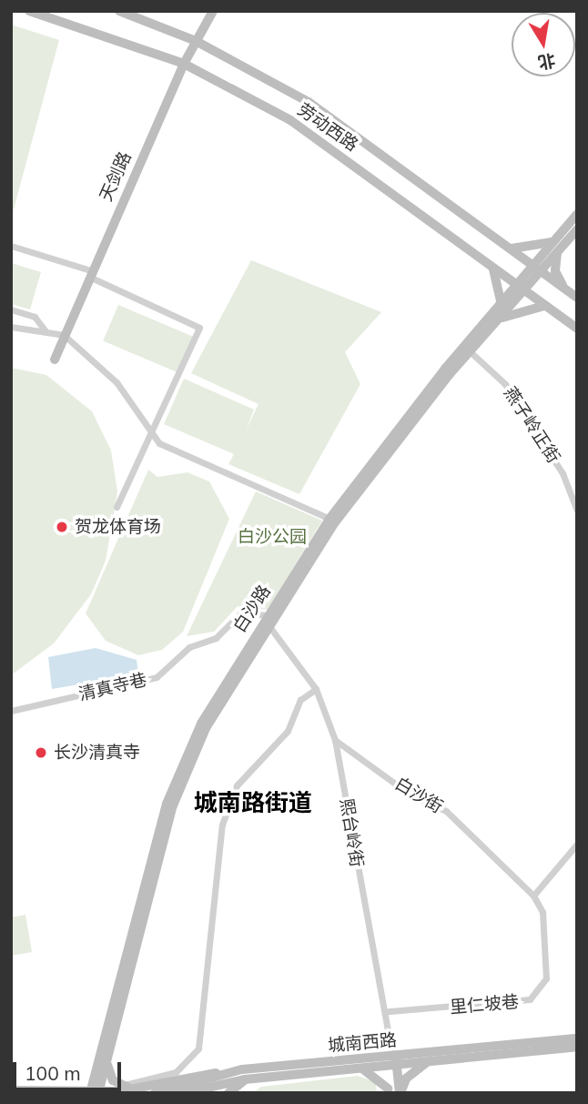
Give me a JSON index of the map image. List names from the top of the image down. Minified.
{"streets":{"street":["劳动西路","天剑路","燕子岭正街","白沙路","清真寺巷","白沙街","熙台岭街","里仁坡巷","城南西路"]},"crossings":[["劳动西路","天剑路"],["劳动西路","白沙路"],["燕子岭正街","白沙路"],["白沙路","清真寺巷"],["白沙路","熙台岭街"],["清真寺巷","熙台岭街"],["白沙街","熙台岭街"],["白沙街","里仁坡巷"],["熙台岭街","里仁坡巷"],["熙台岭街","城南西路"]],"districts":["城南路街道"],"parks":["白沙公园"],"places":["贺龙体育场","长沙清真寺"],"scale_bar":"100 m","north":"bottom"}
